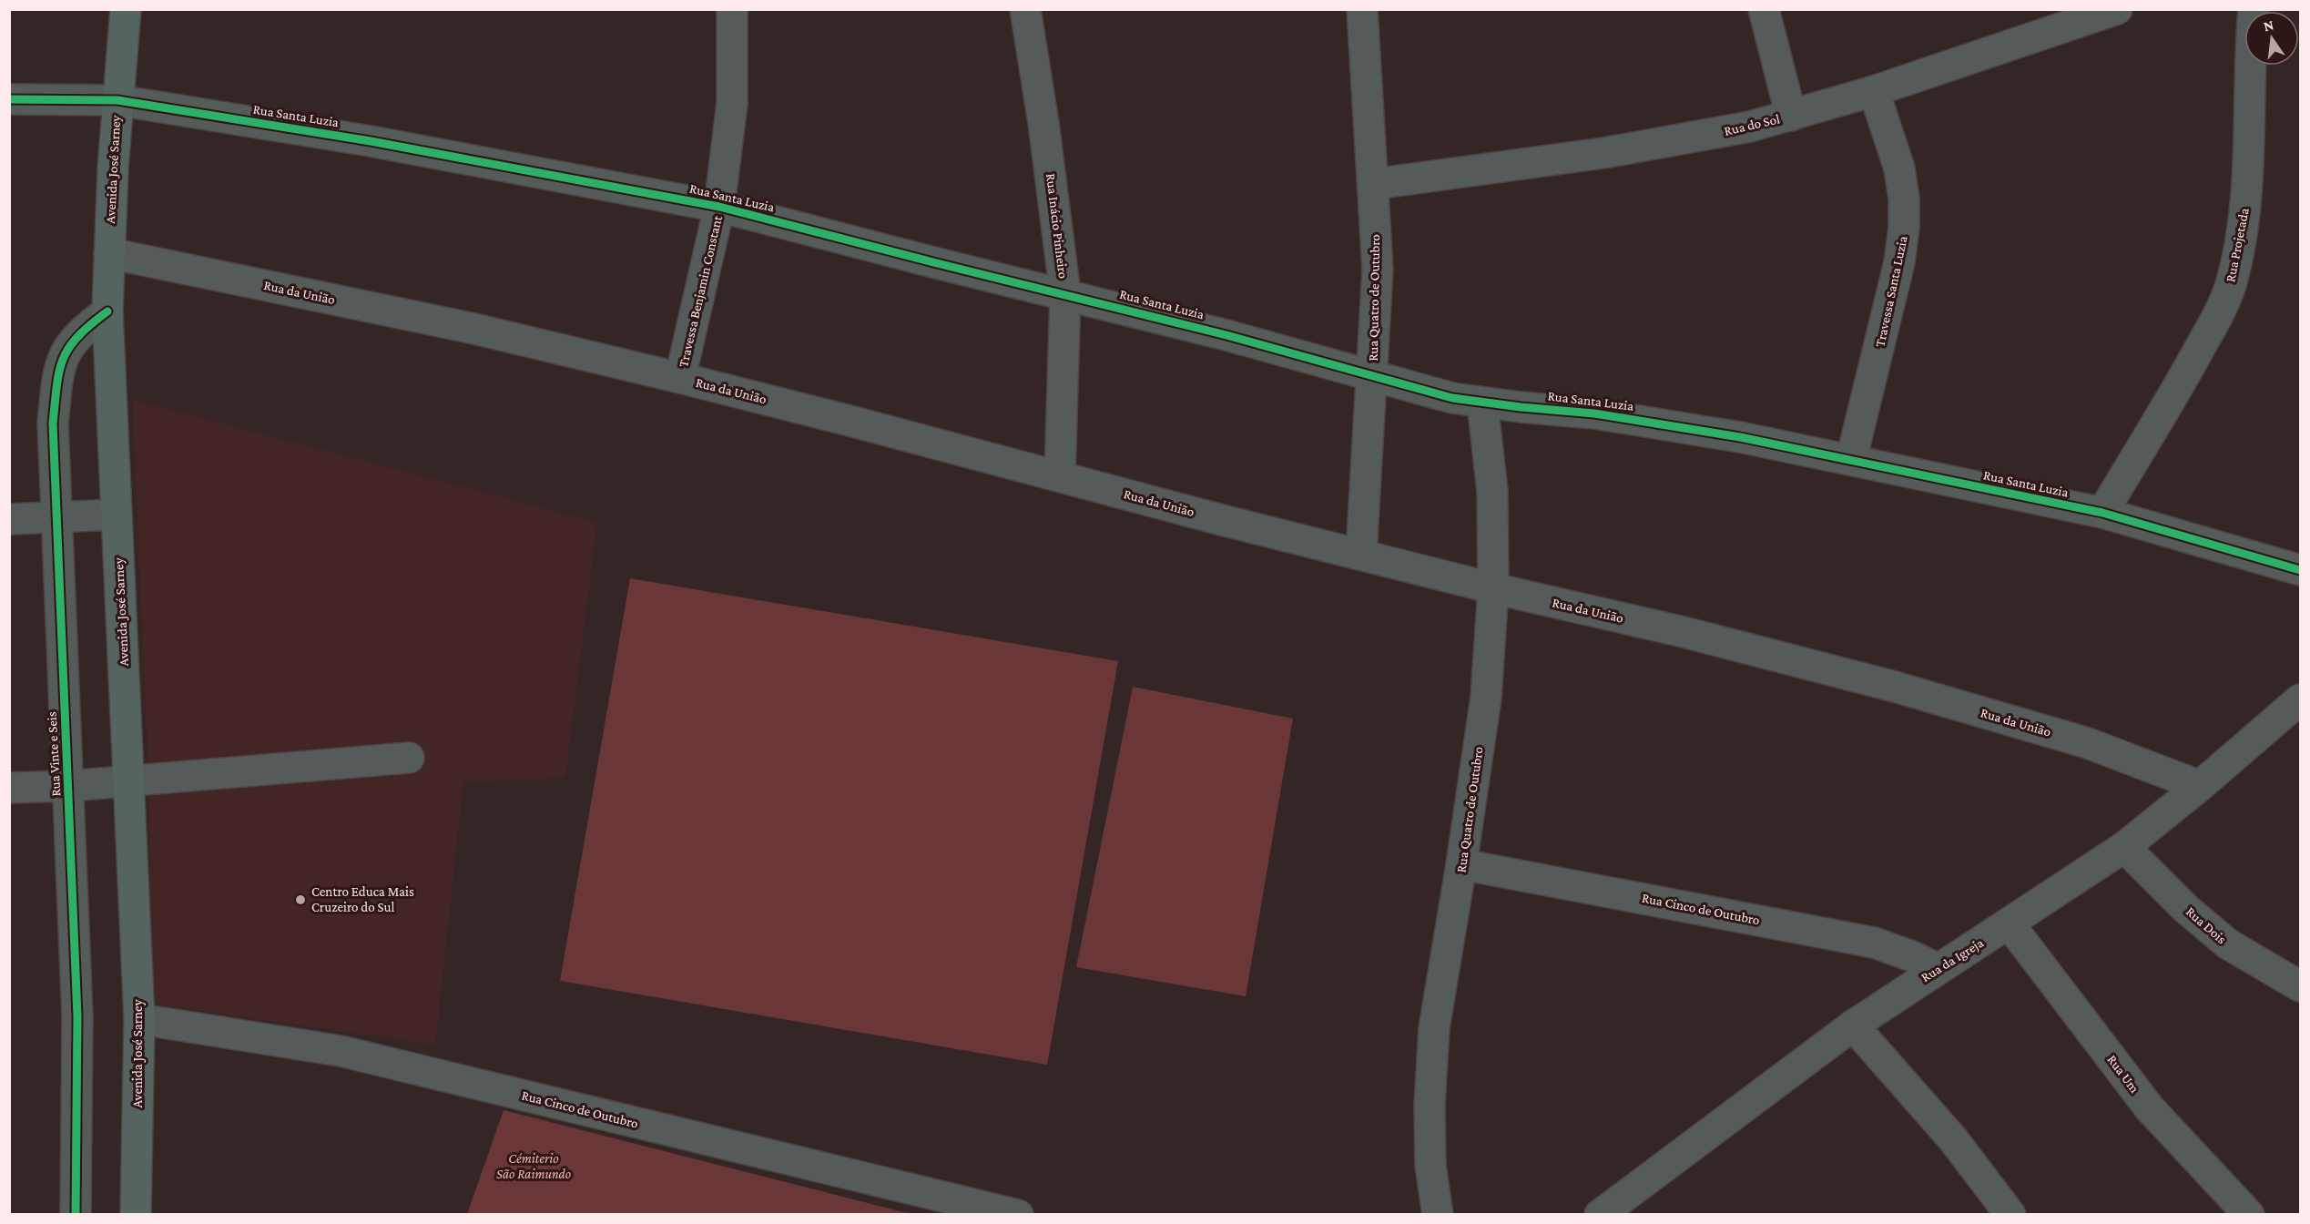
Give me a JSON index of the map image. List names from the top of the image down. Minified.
{"streets":{"main road":["Avenida José Sarney"],"street":["Rua Santa Luzia","Rua do Sol","Rua Inácio Pinheiro","Rua Projetada","Travessa Benjamin Constant","Travessa Santa Luzia","Rua da União","Rua Quatro de Outubro","Rua Vinte e Seis","Rua Cinco de Outubro","Rua Dois","Rua da Igreja","Rua Um"]},"crossings":[["Rua Santa Luzia","Avenida José Sarney"],["Rua Santa Luzia","Rua Inácio Pinheiro"],["Rua Santa Luzia","Rua Projetada"],["Rua Santa Luzia","Travessa Benjamin Constant"],["Rua Santa Luzia","Travessa Santa Luzia"],["Rua Santa Luzia","Rua Quatro de Outubro"],["Rua do Sol","Travessa Santa Luzia"],["Rua do Sol","Rua Quatro de Outubro"],["Avenida José Sarney","Rua da União"],["Avenida José Sarney","Rua Vinte e Seis"],["Avenida José Sarney","Rua Cinco de Outubro"],["Rua Inácio Pinheiro","Rua da União"],["Travessa Benjamin Constant","Rua da União"],["Rua da União","Rua Quatro de Outubro"],["Rua da União","Rua da Igreja"],["Rua Quatro de Outubro","Rua Cinco de Outubro"],["Rua Cinco de Outubro","Rua da Igreja"],["Rua Dois","Rua da Igreja"],["Rua da Igreja","Rua Um"]],"parks":["Cémiterio São Raimundo"],"places":["Centro Educa Mais Cruzeiro do Sul"],"north":"top"}
